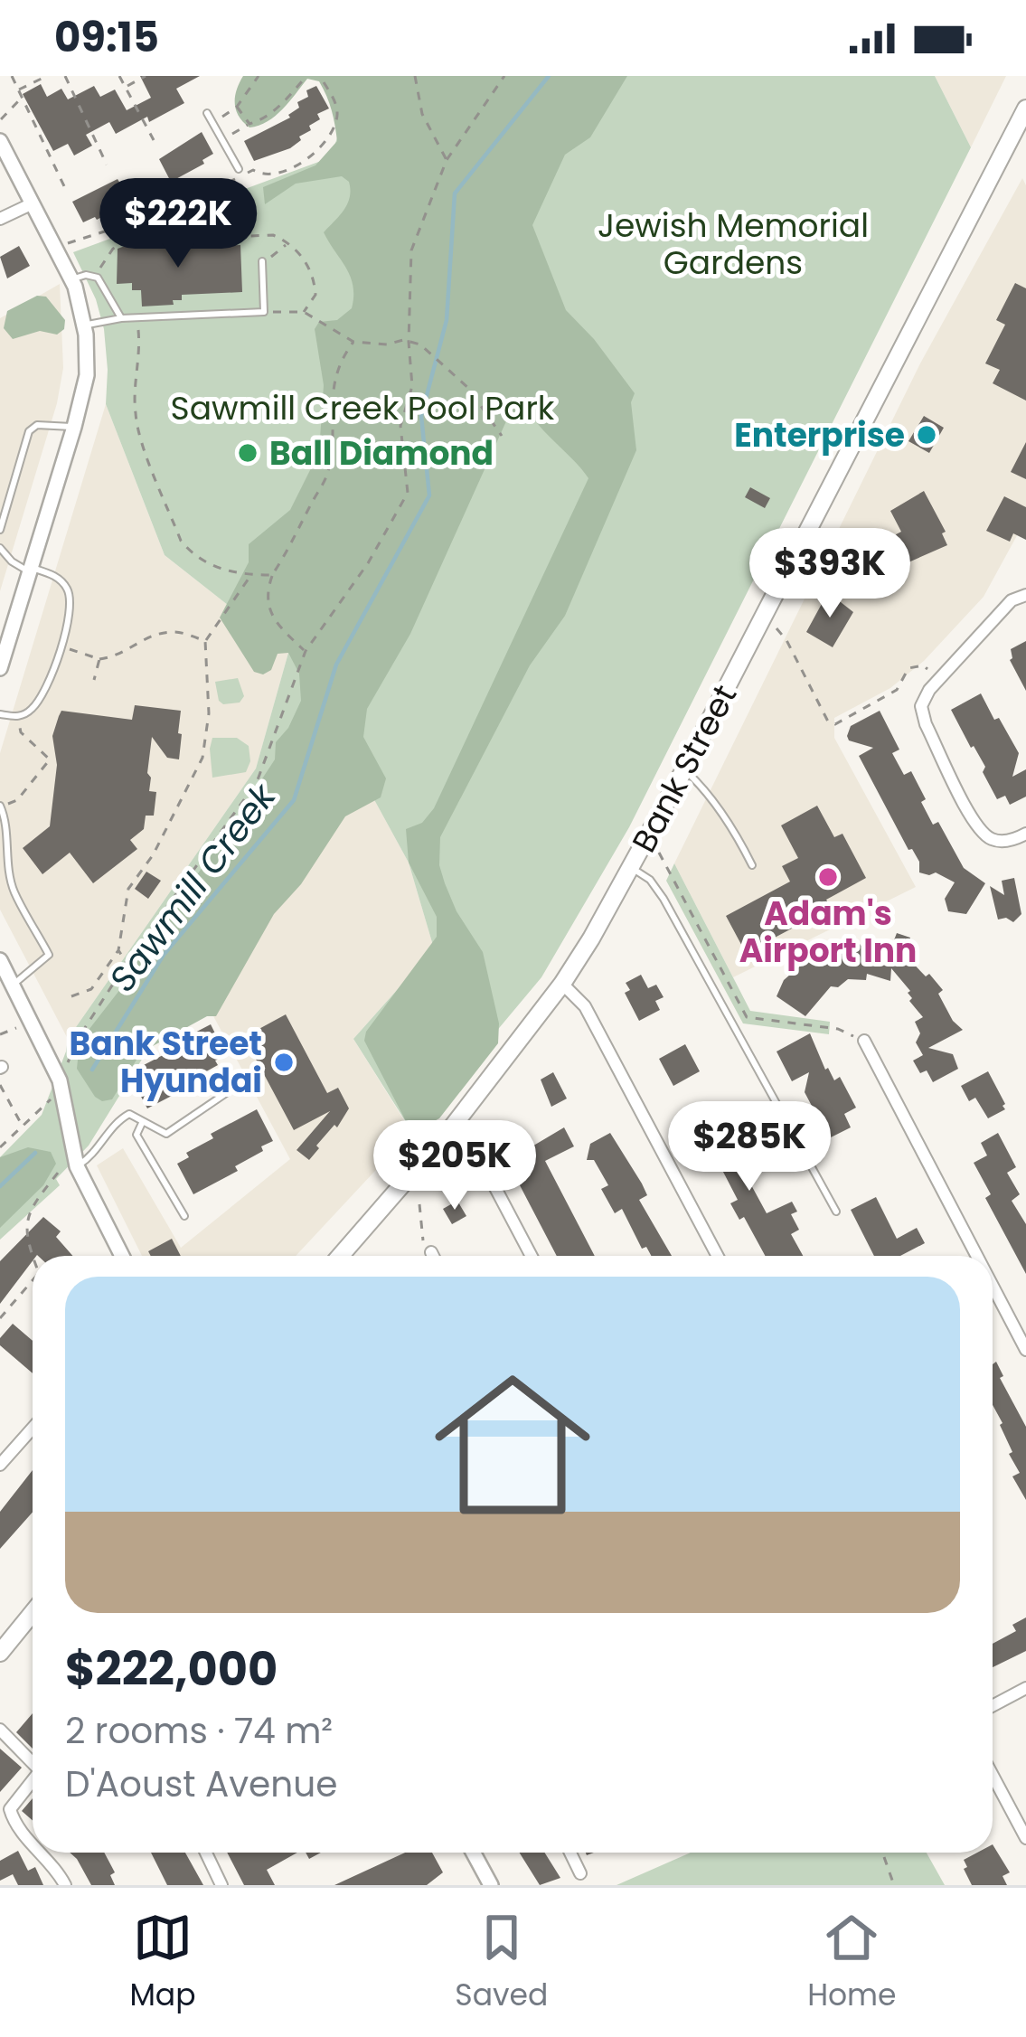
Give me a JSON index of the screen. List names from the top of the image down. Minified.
{"streets":{"main road":["Bank Street"]},"water":["Sawmill Creek"],"parks":["Jewish Memorial Gardens","Sawmill Creek Pool Park"],"places":["Enterprise","Ball Diamond","Adam's Airport Inn","Bank Street Hyundai"],"page":{"status":"09:15","price":["$222K","$393K","$285K","$205K"],"list":[{"name":"$222,000","note":"2 rooms · 74 m² · D'Aoust Avenue"}],"tabs":["Map","Saved","Home"]}}
